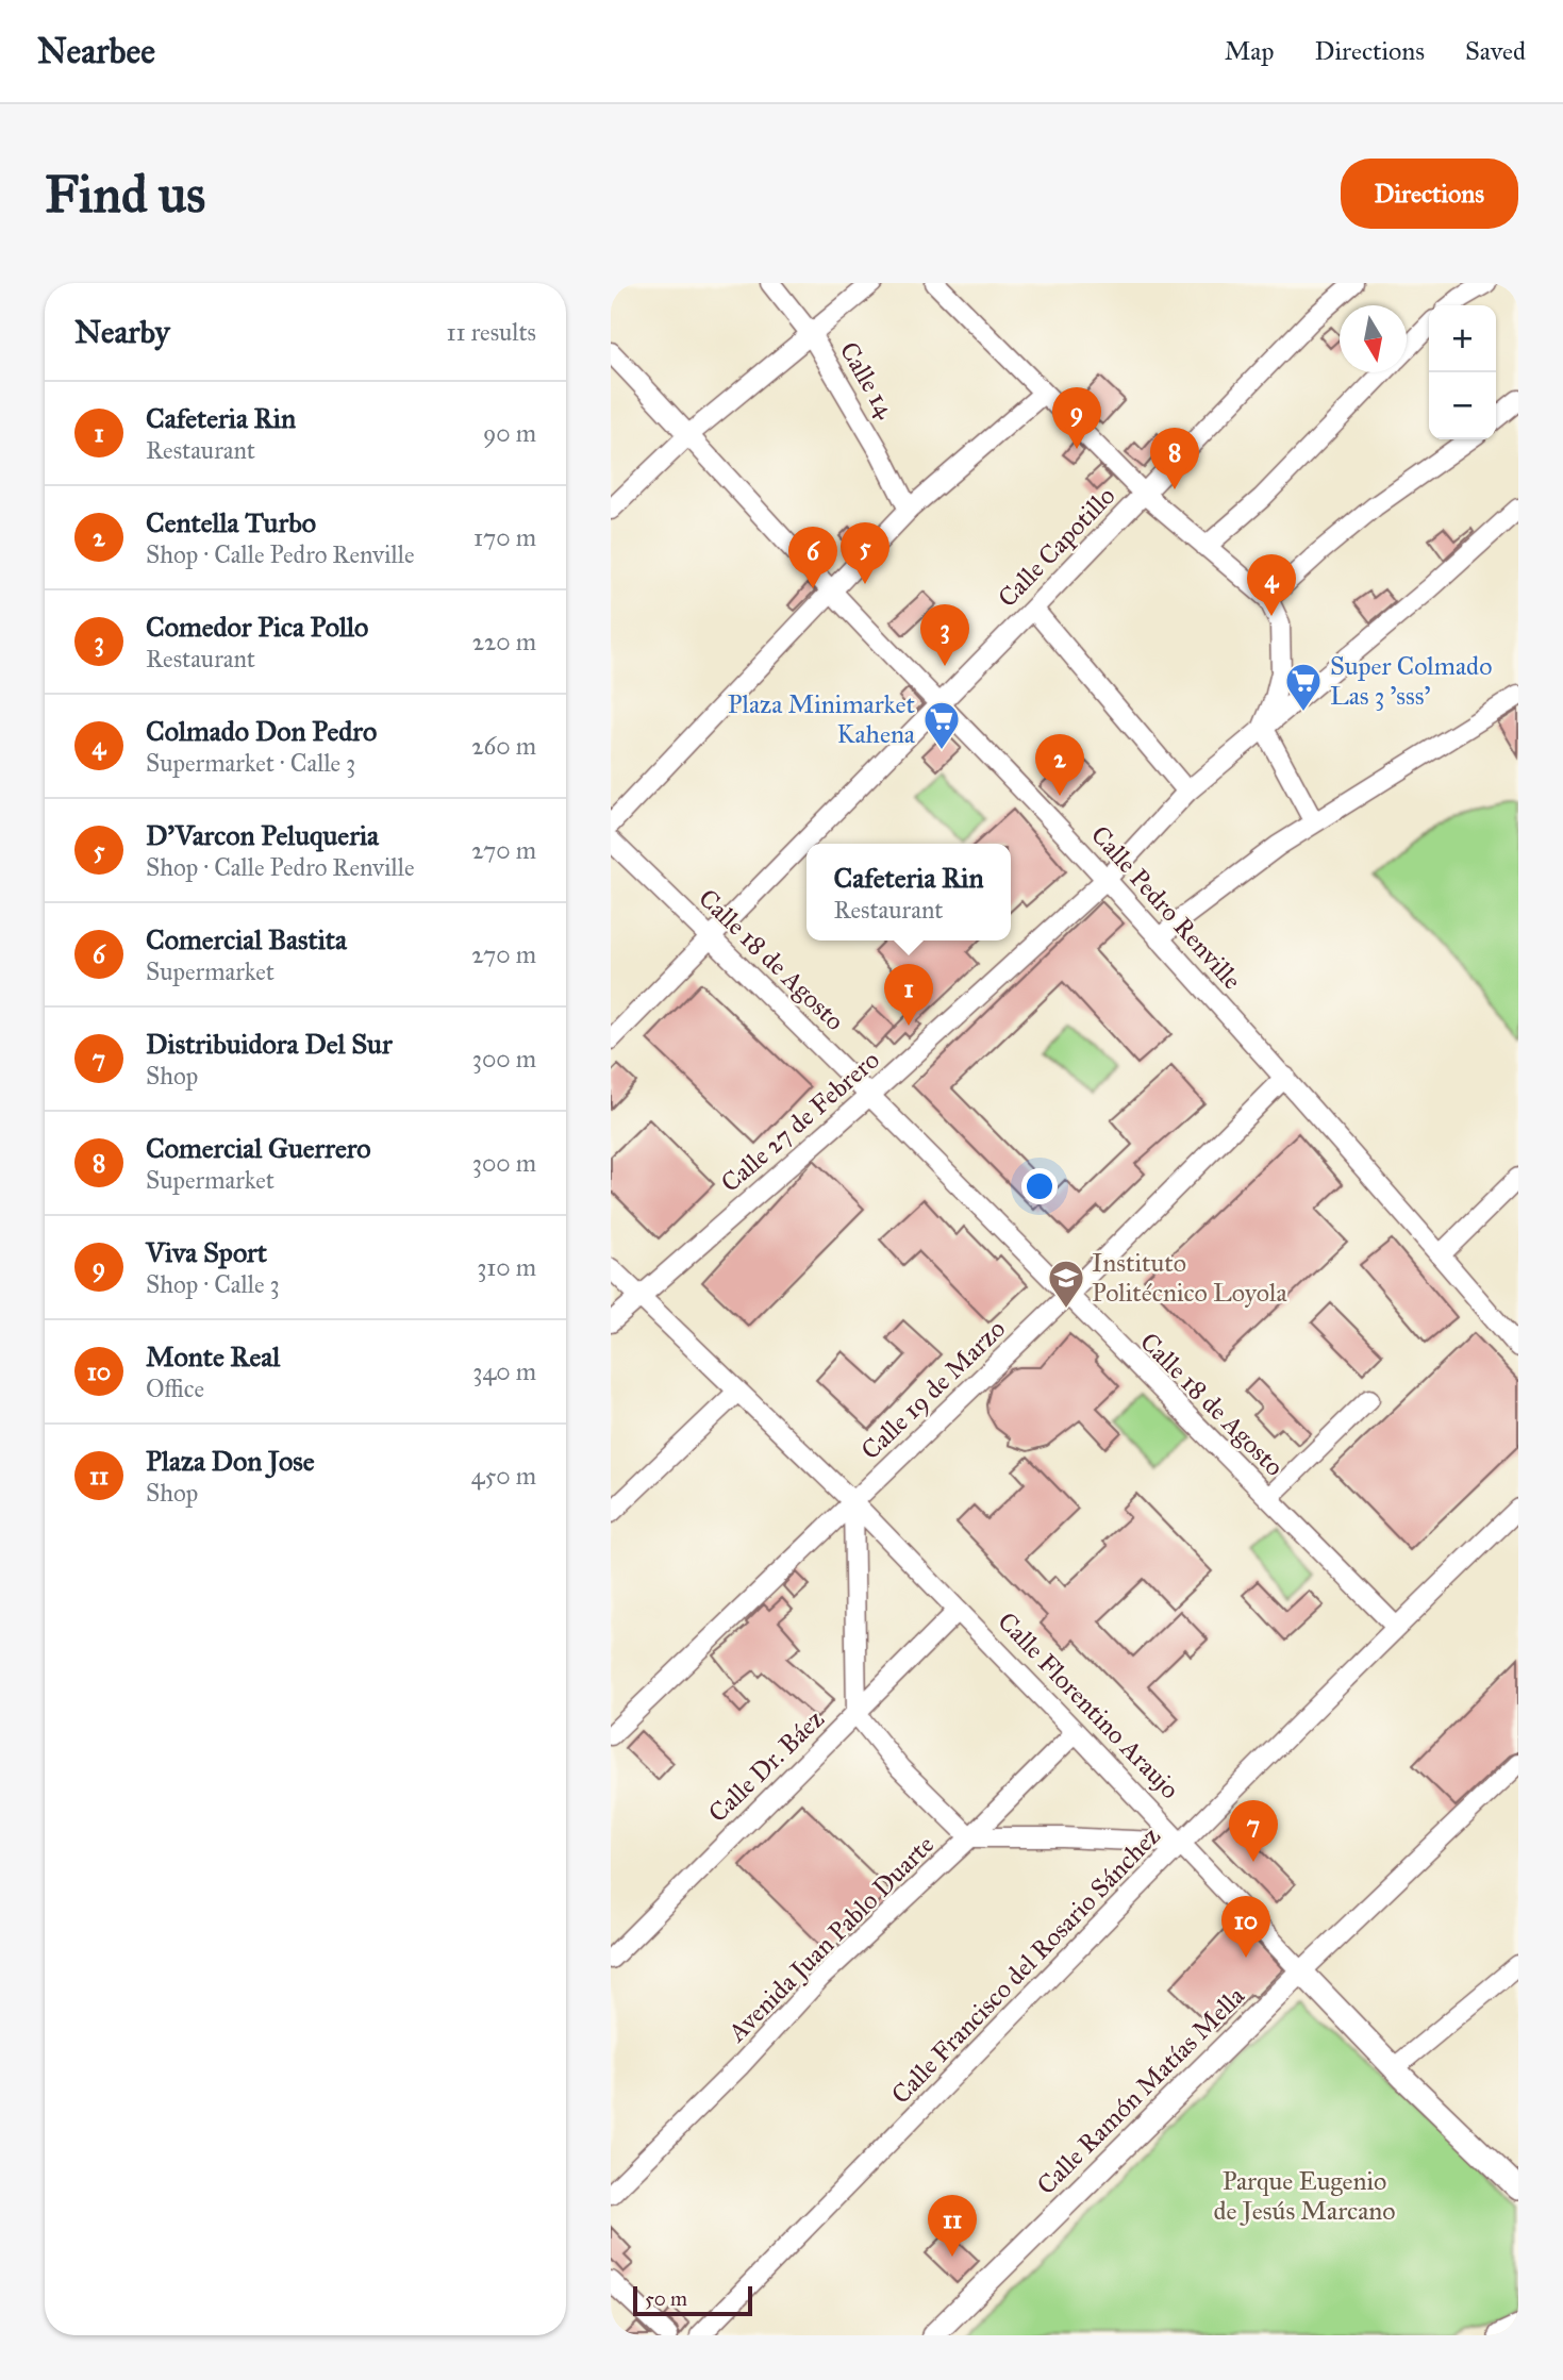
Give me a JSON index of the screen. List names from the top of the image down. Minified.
{"streets":{"main road":["Calle Florentino Araujo","Calle Ramón Matías Mella"],"street":["Calle 14","Calle Capotillo","Calle Pedro Renville","Calle 18 de Agosto","Calle 27 de Febrero","Calle 19 de Marzo","Calle Dr. Báez","Avenida Juan Pablo Duarte","Calle Francisco del Rosario Sánchez"]},"crossings":[["Calle Capotillo","Calle Pedro Renville"],["Calle Capotillo","Calle 18 de Agosto"],["Calle Pedro Renville","Calle 27 de Febrero"],["Calle Pedro Renville","Calle 19 de Marzo"],["Calle 18 de Agosto","Calle 27 de Febrero"],["Calle 18 de Agosto","Calle 19 de Marzo"],["Calle 18 de Agosto","Calle Francisco del Rosario Sánchez"],["Calle 27 de Febrero","Calle Florentino Araujo"],["Calle 19 de Marzo","Calle Florentino Araujo"],["Calle Florentino Araujo","Calle Dr. Báez"],["Calle Florentino Araujo","Avenida Juan Pablo Duarte"],["Calle Florentino Araujo","Calle Francisco del Rosario Sánchez"],["Calle Florentino Araujo","Calle Ramón Matías Mella"],["Avenida Juan Pablo Duarte","Calle Francisco del Rosario Sánchez"]],"parks":["Parque Eugenio de Jesús Marcano"],"places":{"supermarket":["Super Colmado Las 3 'sss'","Plaza Minimarket Kahena"],"school or university":["Instituto Politécnico Loyola"]},"scale_bar":"50 m","north":"bottom","page":{"header":"Nearbee","nav":["Map","Directions","Saved"],"buttons":"Directions","title":"Find us","heading":["Nearby","11 results"],"map_buttons":["+","−"],"list":[{"mark":"1","name":"Cafeteria Rin","note":"Restaurant","value":"90 m"},{"mark":"2","name":"Centella Turbo","note":"Shop · Calle Pedro Renville","value":"170 m"},{"mark":"3","name":"Comedor Pica Pollo","note":"Restaurant","value":"220 m"},{"mark":"4","name":"Colmado Don Pedro","note":"Supermarket · Calle 3","value":"260 m"},{"mark":"5","name":"D'Varcon Peluqueria","note":"Shop · Calle Pedro Renville","value":"270 m"},{"mark":"6","name":"Comercial Bastita","note":"Supermarket","value":"270 m"},{"mark":"7","name":"Distribuidora Del Sur","note":"Shop","value":"300 m"},{"mark":"8","name":"Comercial Guerrero","note":"Supermarket","value":"300 m"},{"mark":"9","name":"Viva Sport","note":"Shop · Calle 3","value":"310 m"},{"mark":"10","name":"Monte Real","note":"Office","value":"340 m"},{"mark":"11","name":"Plaza Don Jose","note":"Shop","value":"450 m"}],"pins":["9","8","5","6","4","3","2","1","7","10","11"],"popup":["Cafeteria Rin","Restaurant"],"scale":"50 m"}}
